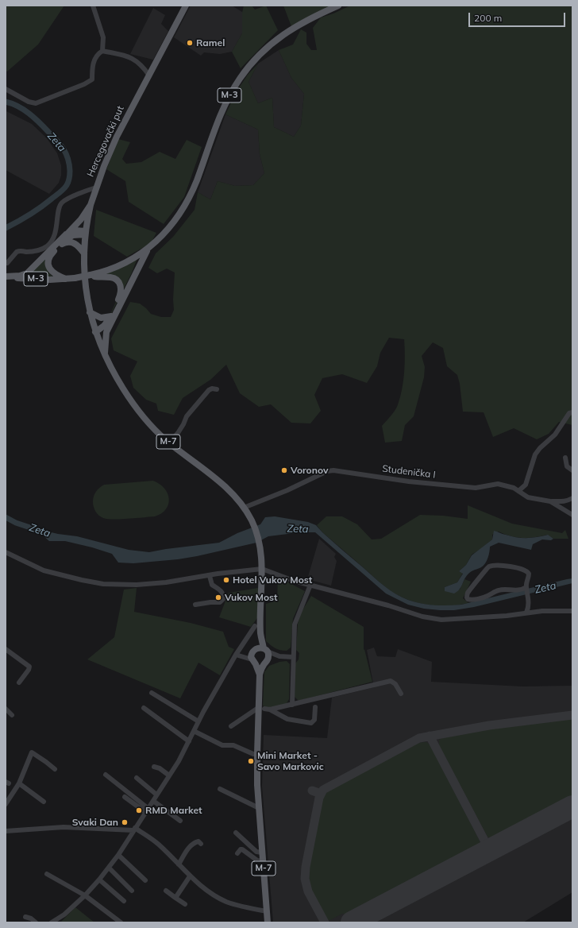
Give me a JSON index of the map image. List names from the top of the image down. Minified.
{"streets":{"main road":["M-3","Hercegovački put","M-7"],"street":["Studenička I"]},"crossings":[["M-7","Studenička I"]],"water":["Zeta"],"places":["Ramel","Voronov","Hotel Vukov Most","Vukov Most","Mini Market - Savo Markovic","RMD Market","Svaki Dan"],"scale_bar":"200 m"}
